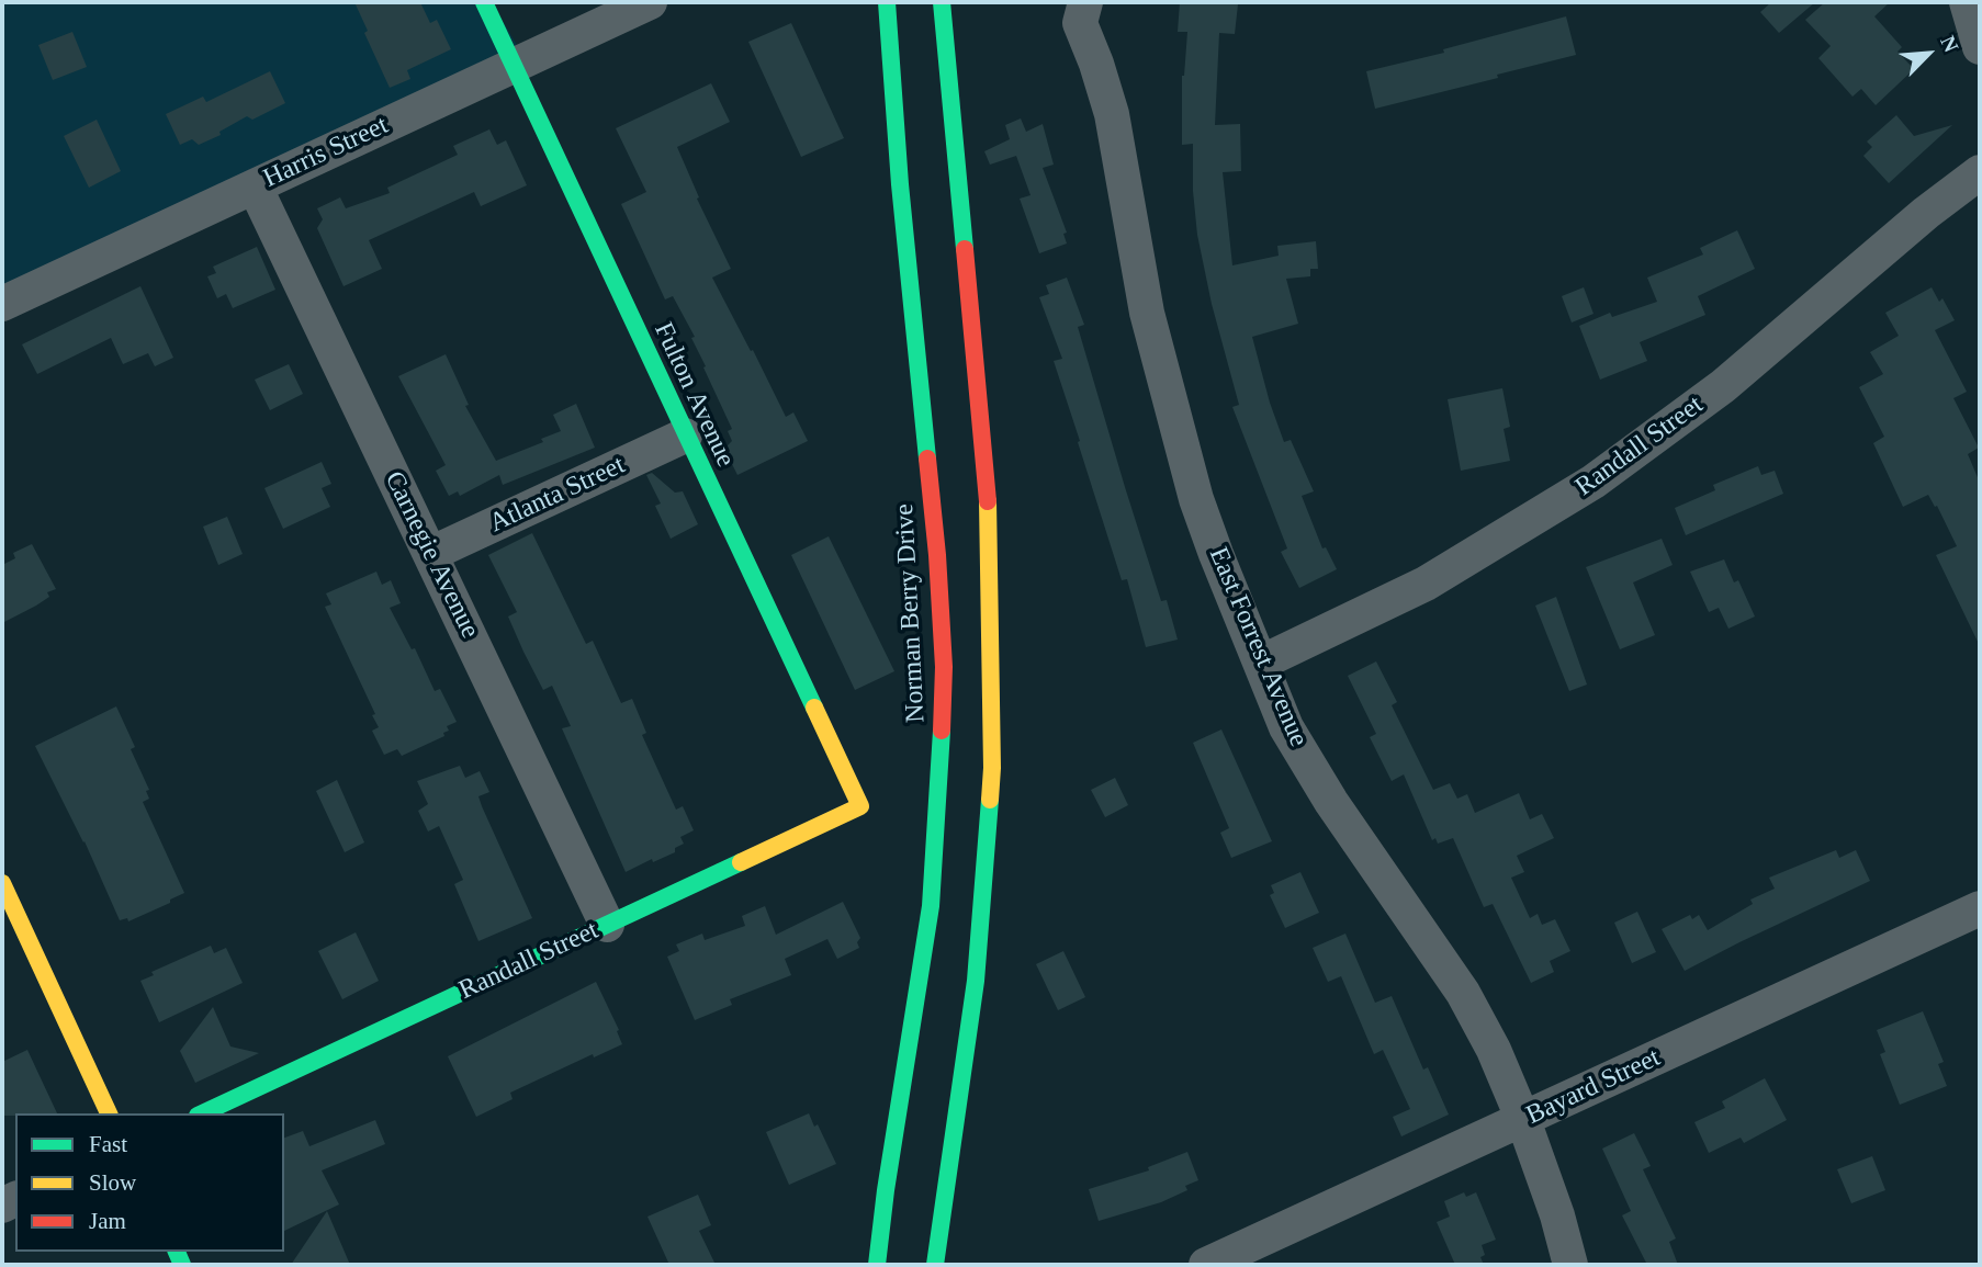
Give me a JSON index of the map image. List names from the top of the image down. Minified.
{"streets":{"main road":["Fulton Avenue","Randall Street","Norman Berry Drive"],"street":["Harris Street","Atlanta Street","Carnegie Avenue","East Forrest Avenue","Bayard Street"]},"crossings":[["Harris Street","Fulton Avenue"],["Harris Street","Carnegie Avenue"],["Fulton Avenue","Randall Street"],["Fulton Avenue","Atlanta Street"],["Randall Street","Carnegie Avenue"],["Randall Street","East Forrest Avenue"],["Atlanta Street","Carnegie Avenue"],["East Forrest Avenue","Bayard Street"]],"legend":["Fast","Slow","Jam"],"north":"top right"}
